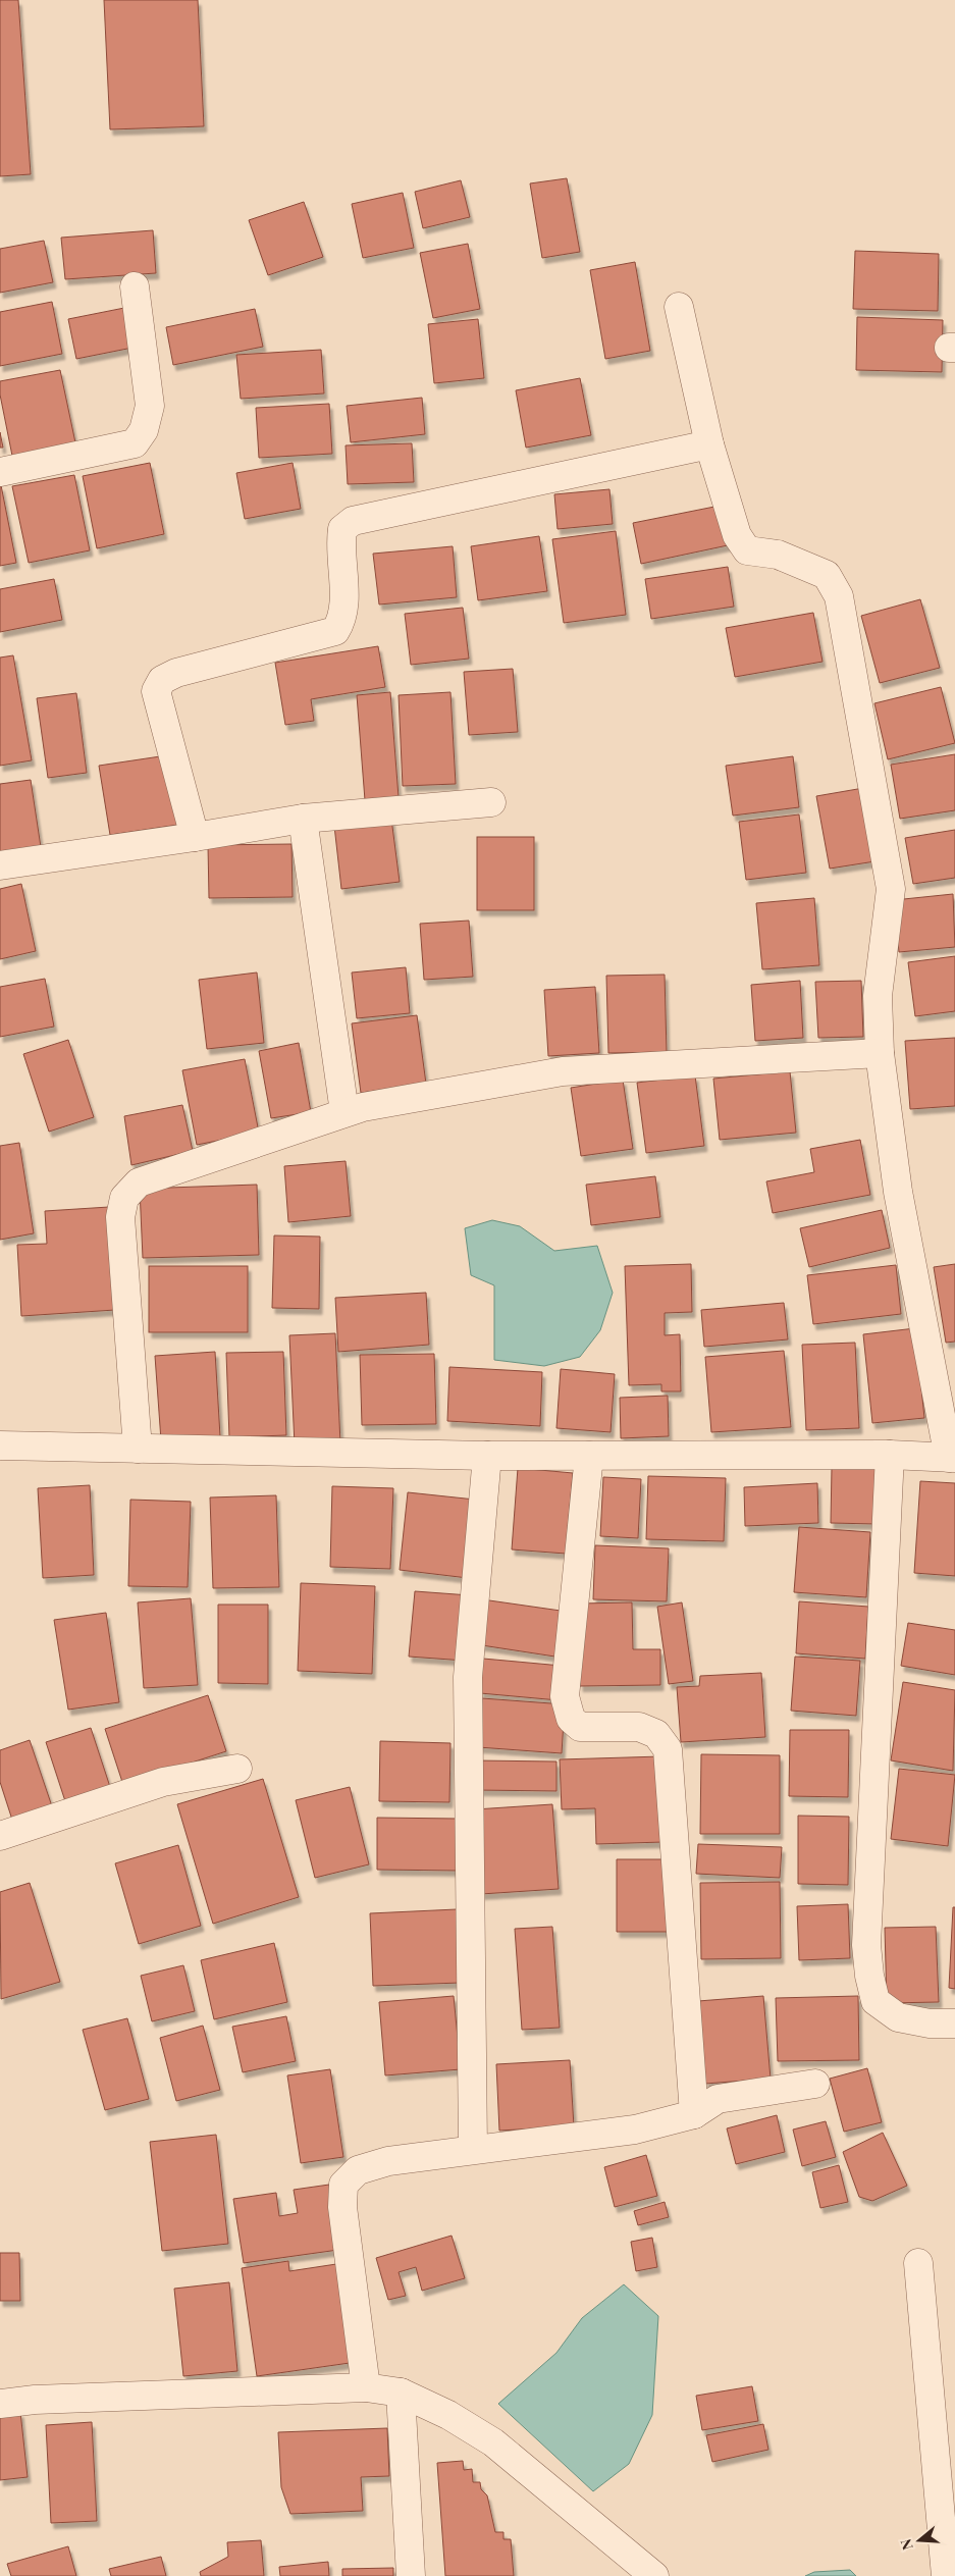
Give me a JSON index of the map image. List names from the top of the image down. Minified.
{"north":"left"}
